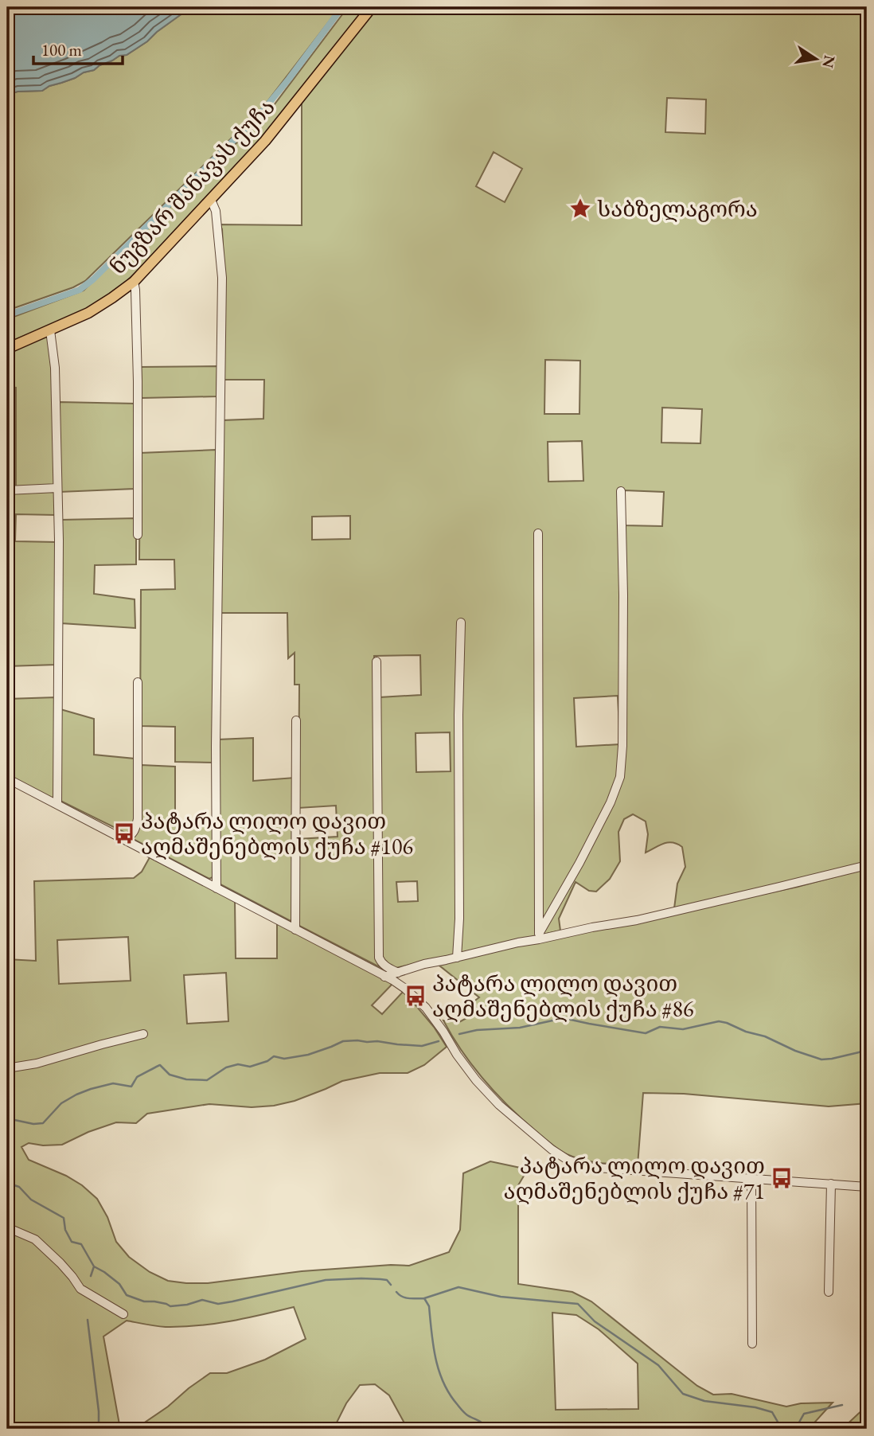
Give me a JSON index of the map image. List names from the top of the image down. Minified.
{"streets":{"main road":["ნუგზარ შანავას ქუჩა"]},"places":{"place":["საბზელაგორა"],"bus stop":["პატარა ლილო დავით აღმაშენებლის ქუჩა #106","პატარა ლილო დავით აღმაშენებლის ქუჩა #86","პატარა ლილო დავით აღმაშენებლის ქუჩა #71"]},"scale_bar":"100 m","north":"right"}
